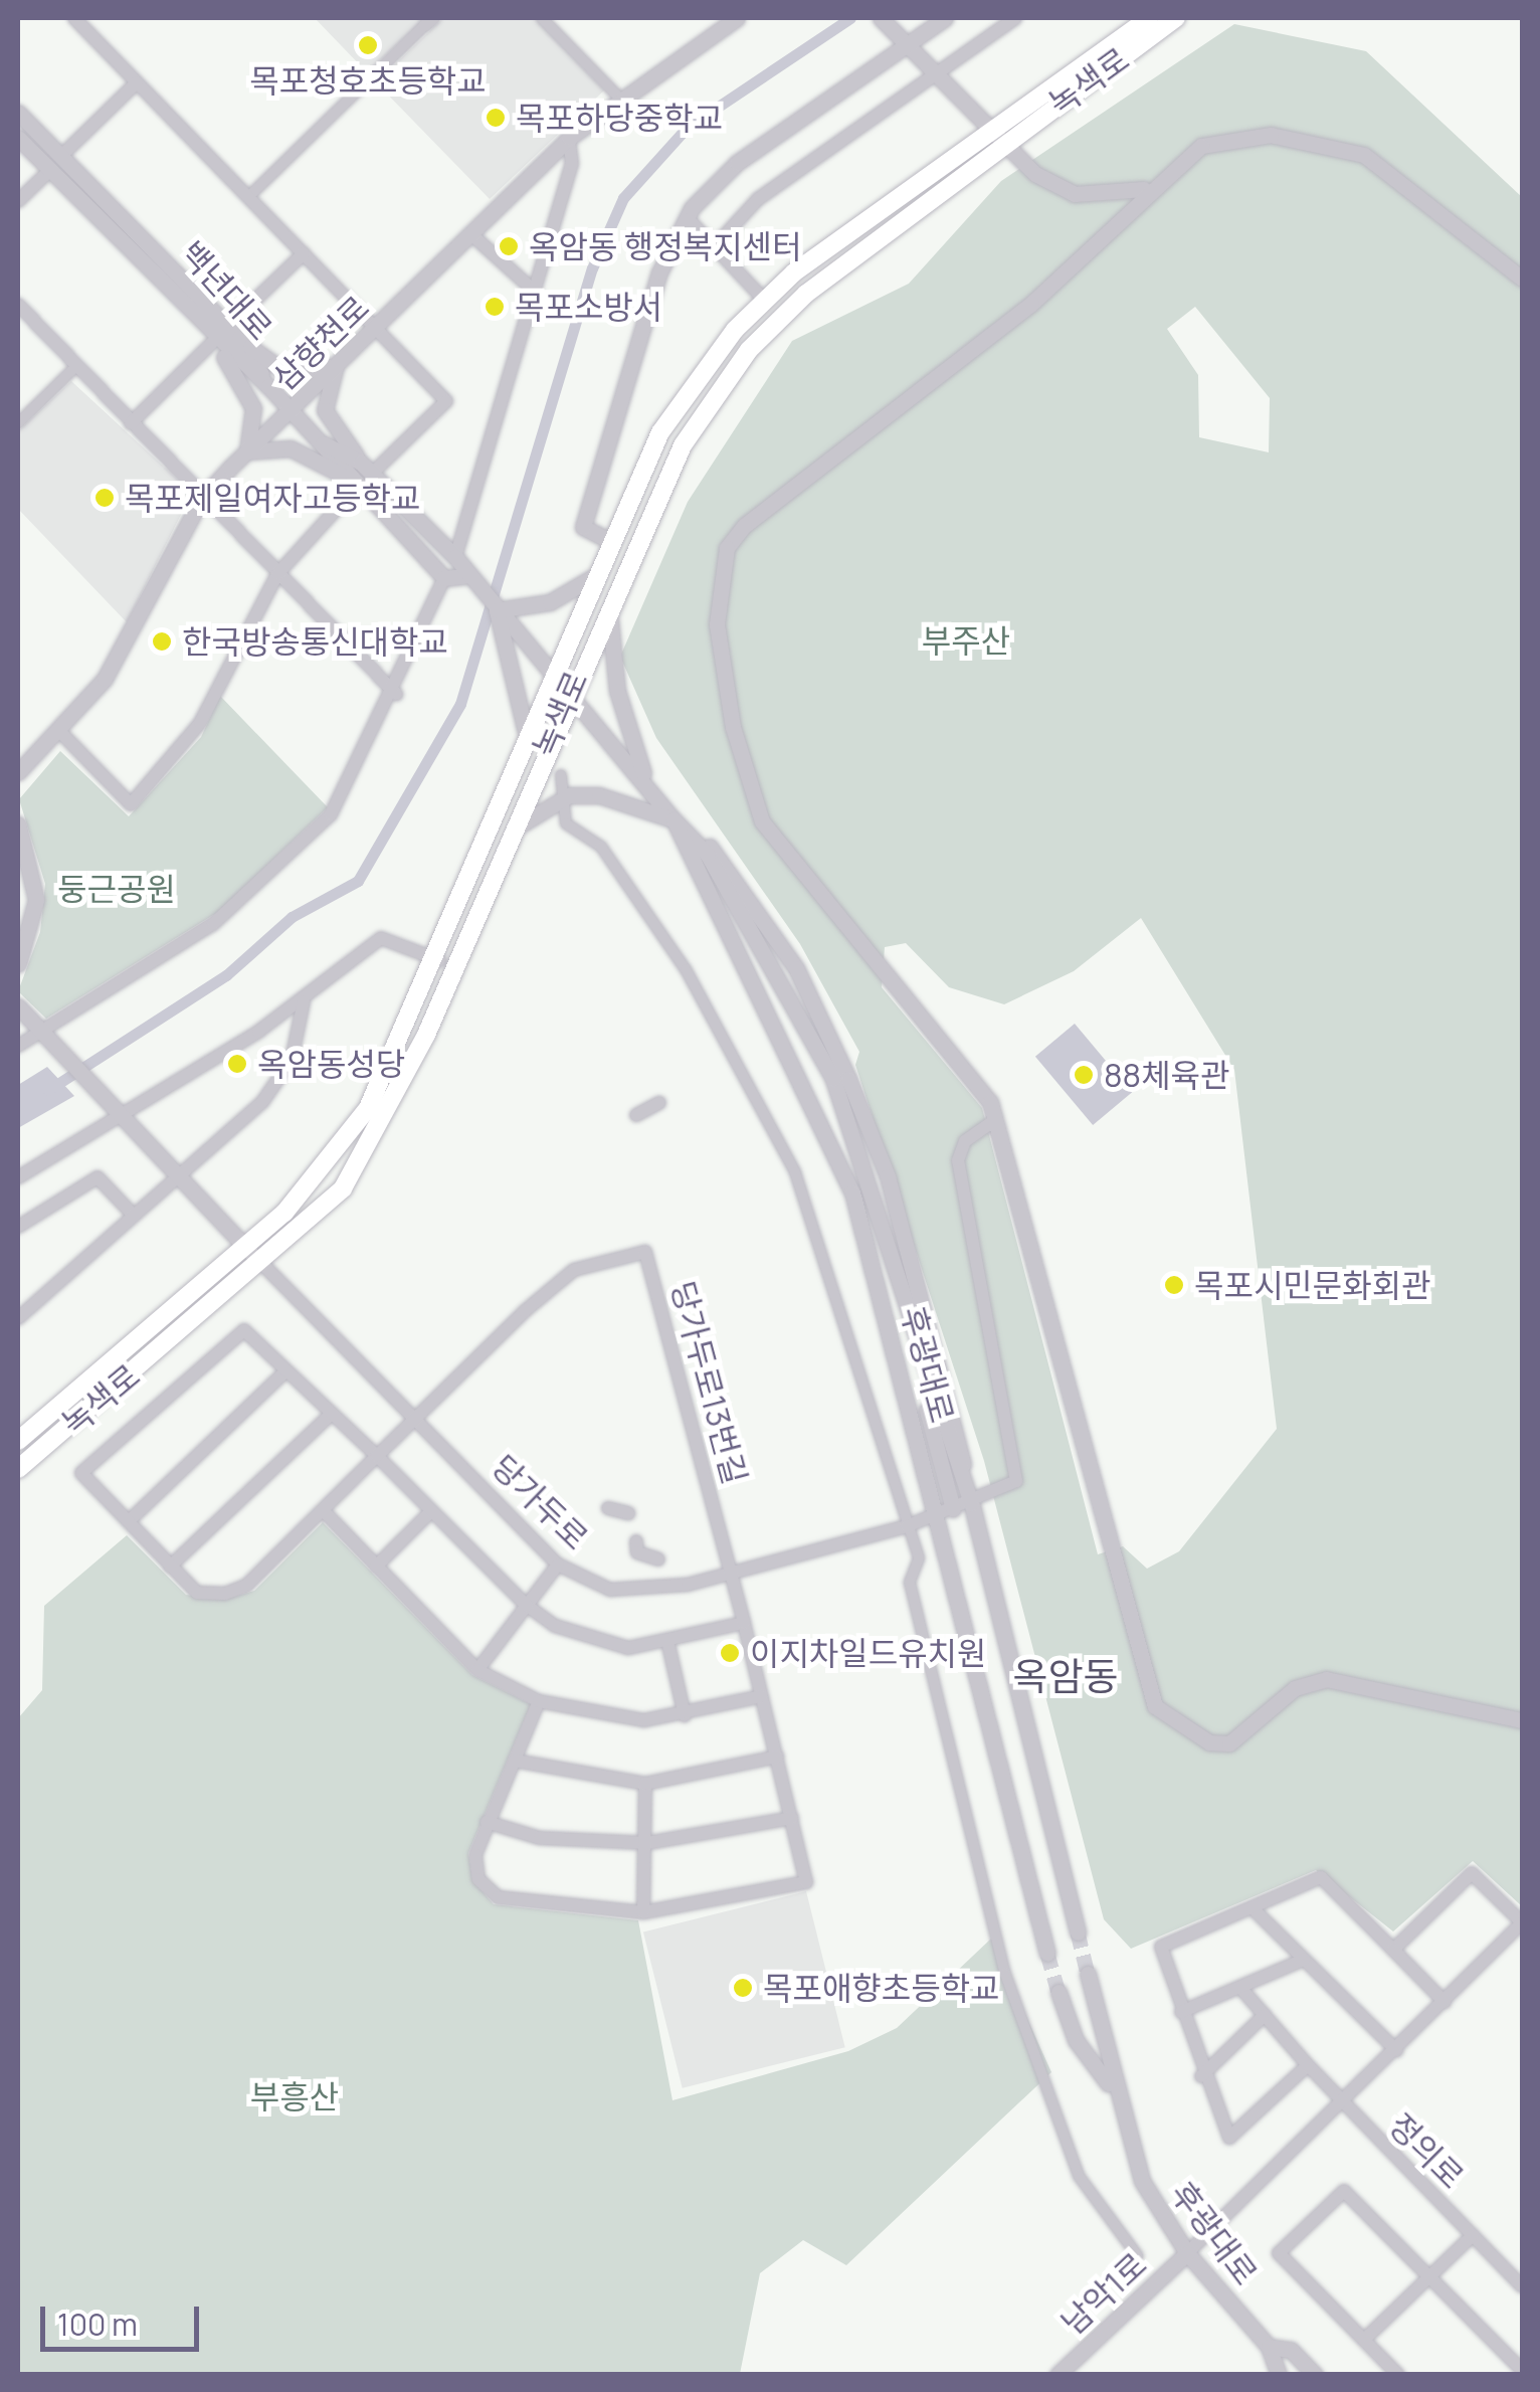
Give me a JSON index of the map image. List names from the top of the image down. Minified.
{"streets":{"main road":["녹색로"],"street":["백년대로","삼향천로","후광대로","당가두로13번길","당가두로","정의로","남악1로"]},"crossings":[["녹색로","후광대로"],["녹색로","당가두로"],["후광대로","당가두로"],["후광대로","남악1로"],["당가두로13번길","당가두로"]],"districts":["옥암동"],"parks":["부주산","둥근공원","부흥산"],"places":["목포청호초등학교","목포하당중학교","옥암동 행정복지센터","목포소방서","목포제일여자고등학교","한국방송통신대학교","옥암동성당","88체육관","목포시민문화회관","이지차일드유치원","목포애향초등학교"],"scale_bar":"100 m"}
